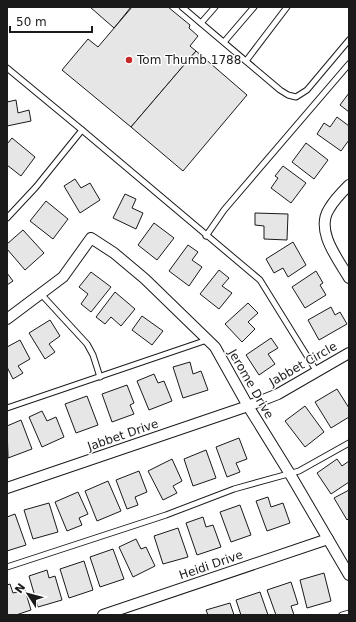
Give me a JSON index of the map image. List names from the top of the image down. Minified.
{"streets":{"street":["Jabbet Circle","Jerome Drive","Jabbet Drive","Heidi Drive"]},"crossings":[["Jabbet Circle","Jerome Drive"],["Jabbet Circle","Jabbet Drive"],["Jerome Drive","Jabbet Drive"],["Jerome Drive","Heidi Drive"]],"places":["Tom Thumb 1788"],"scale_bar":"50 m","north":"top left"}
